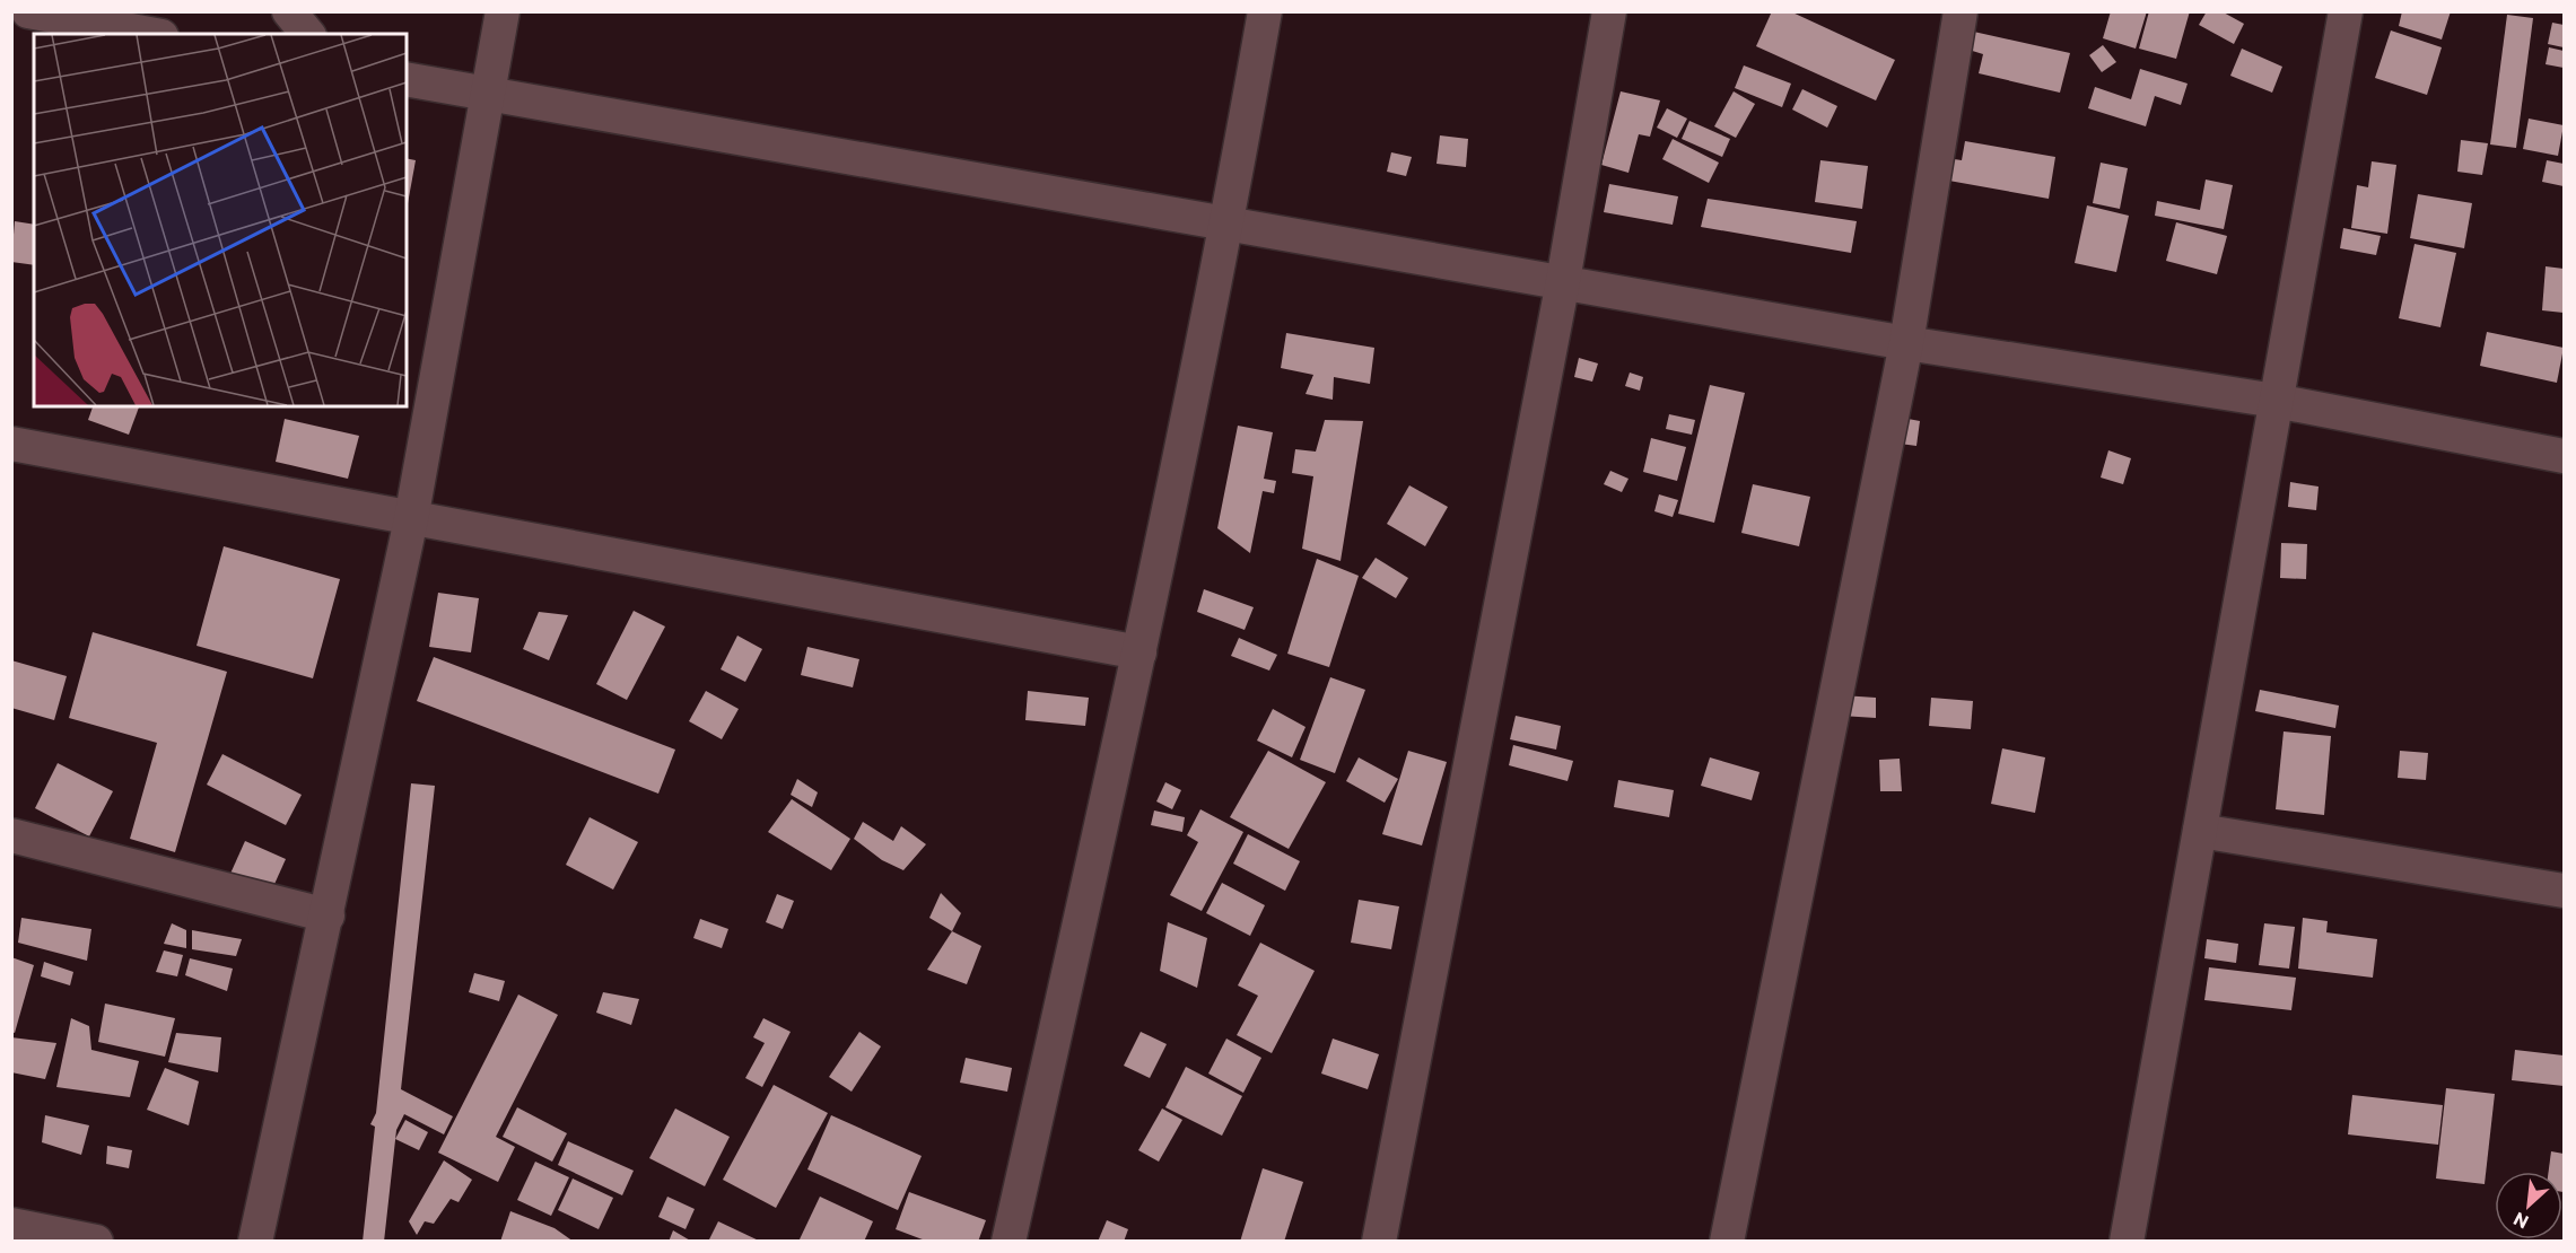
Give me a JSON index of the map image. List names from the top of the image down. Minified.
{"north":"bottom left"}
